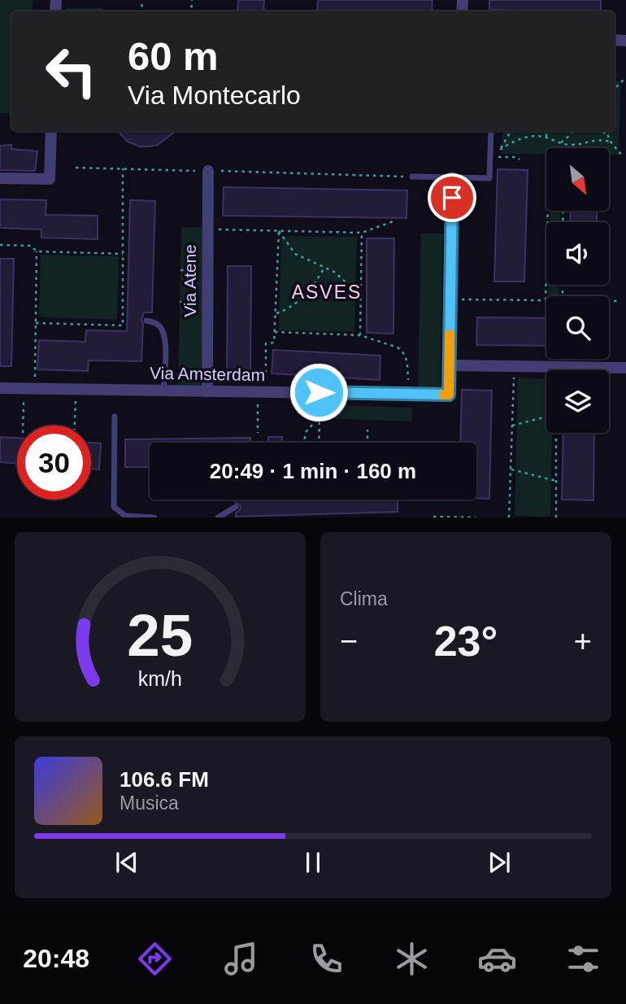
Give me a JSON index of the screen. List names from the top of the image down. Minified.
{"streets":{"street":["Via Atene","Via Amsterdam"]},"crossings":[["Via Atene","Via Amsterdam"]],"districts":["ASVES"],"north":"bottom right","page":{"turn":["60 m","Via Montecarlo"],"limit":"30","trip":"20:49 · 1 min · 160 m","tile":"Clima","heat":["−","23°","+"],"song":["106.6 FM","Musica"],"tabs":"20:48","gauge":["25","km/h"]}}
